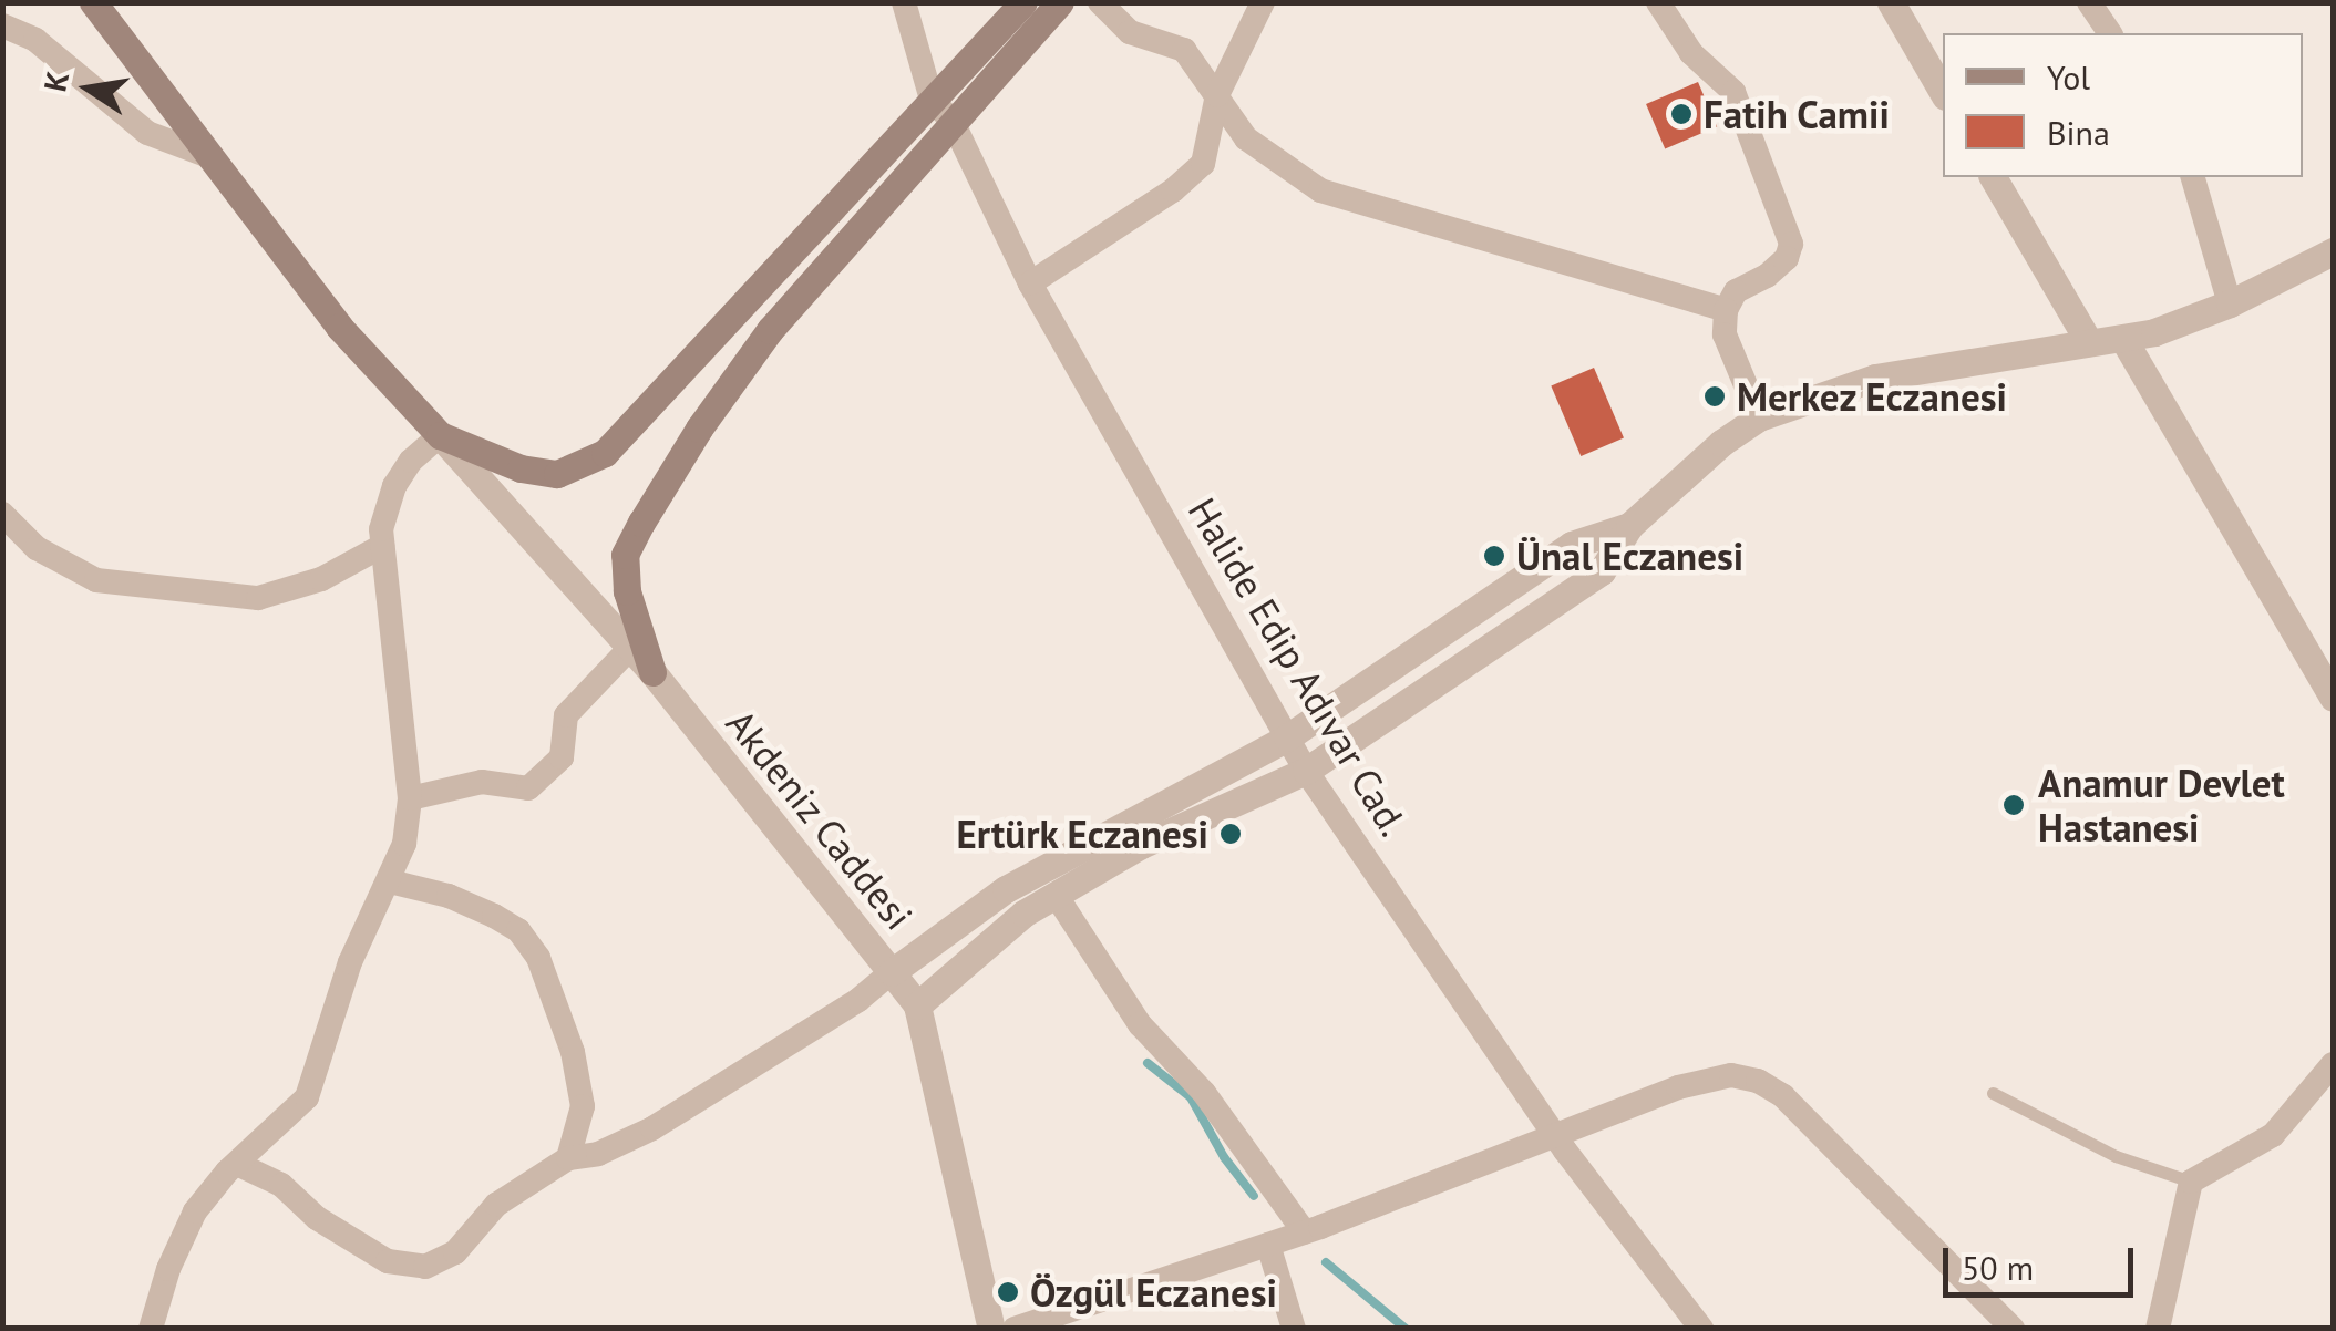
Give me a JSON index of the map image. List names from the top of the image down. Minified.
{"streets":{"street":["Halide Edip Adıvar Cad.","Akdeniz Caddesi"]},"places":["Fatih Camii","Merkez Eczanesi","Ünal Eczanesi","Anamur Devlet Hastanesi","Ertürk Eczanesi","Özgül Eczanesi"],"legend":["Yol","Bina"],"scale_bar":"50 m","north":"left"}
